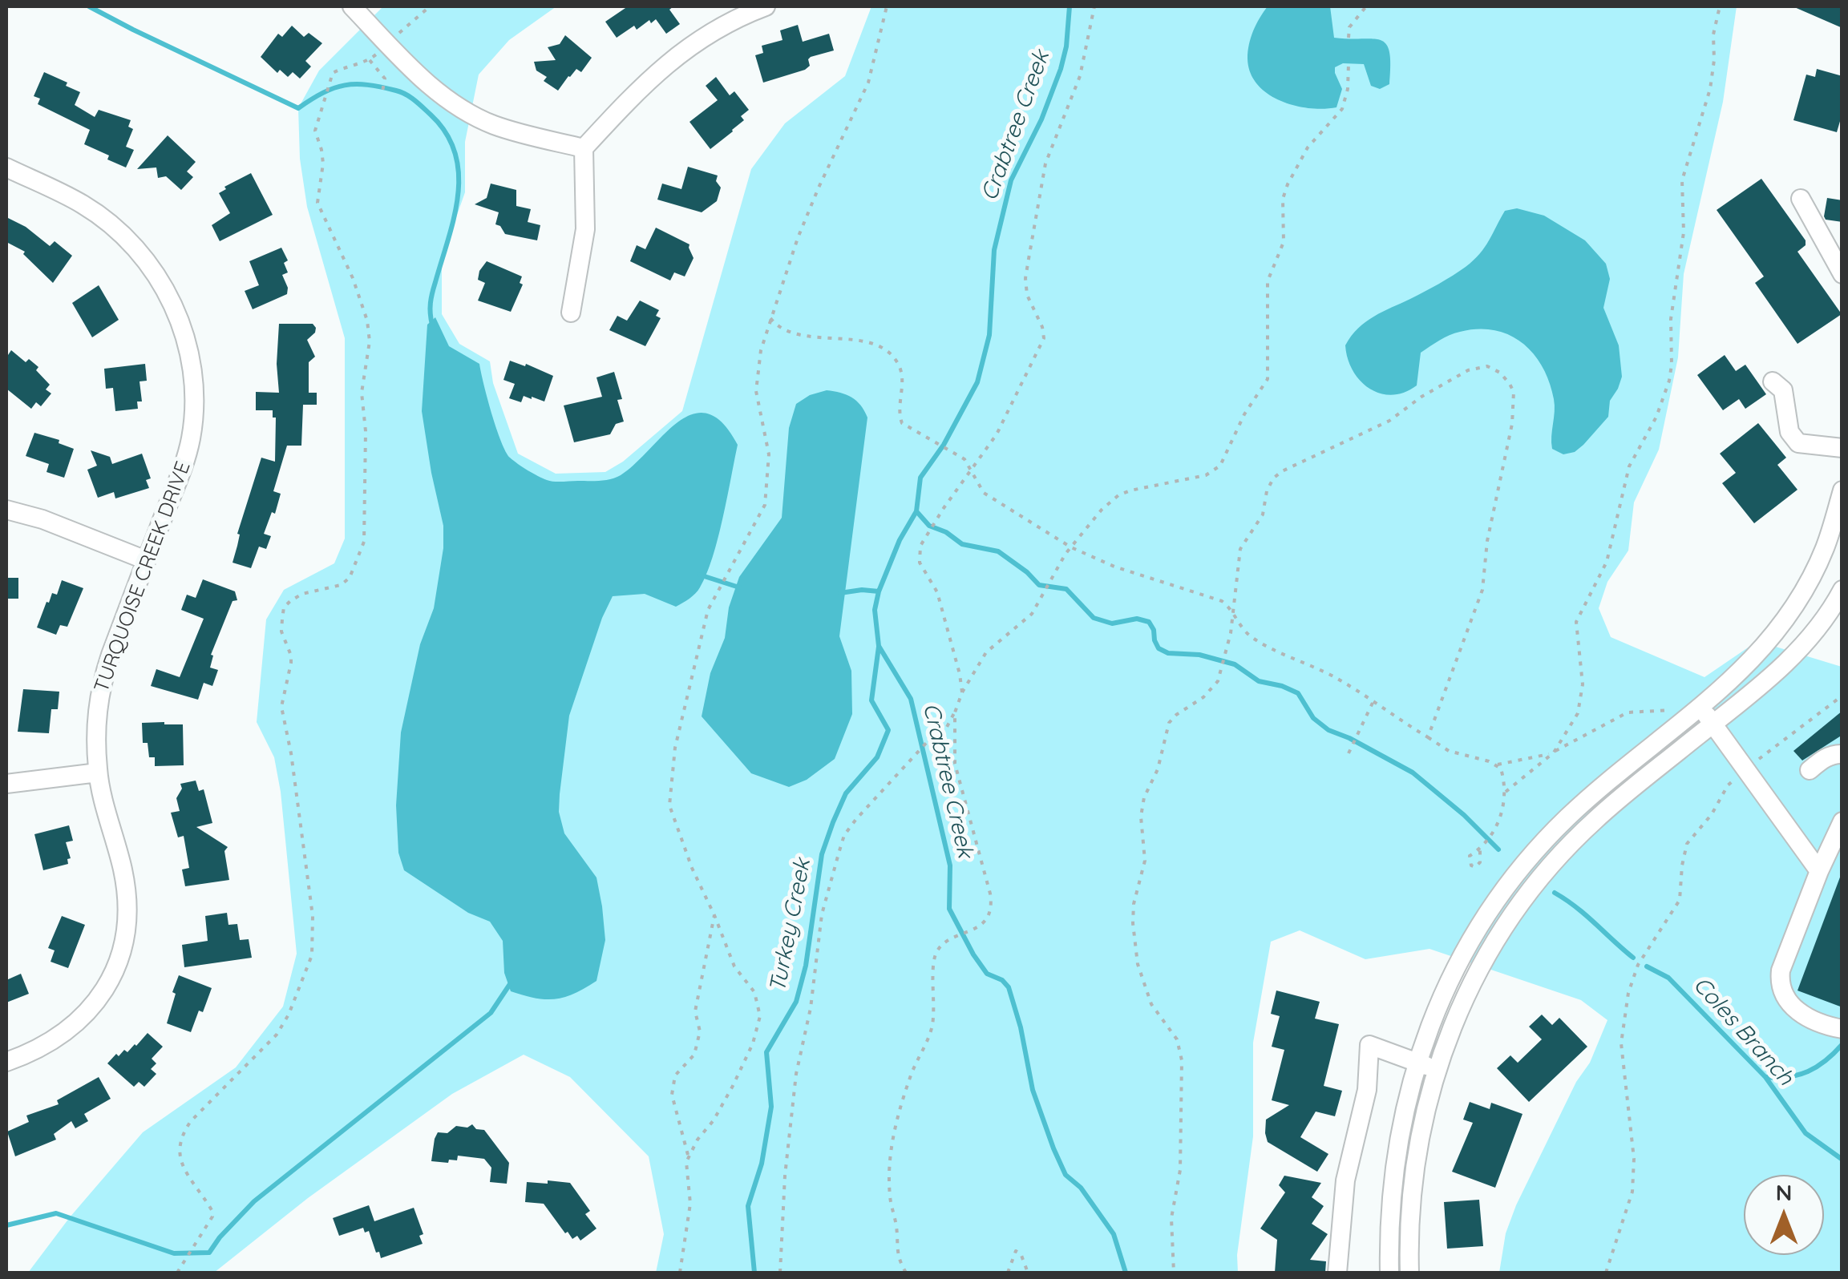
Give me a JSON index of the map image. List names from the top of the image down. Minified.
{"streets":{"street":["TURQUOISE CREEK DRIVE"]},"water":["Crabtree Creek","Turkey Creek","Coles Branch"],"north":"top"}
